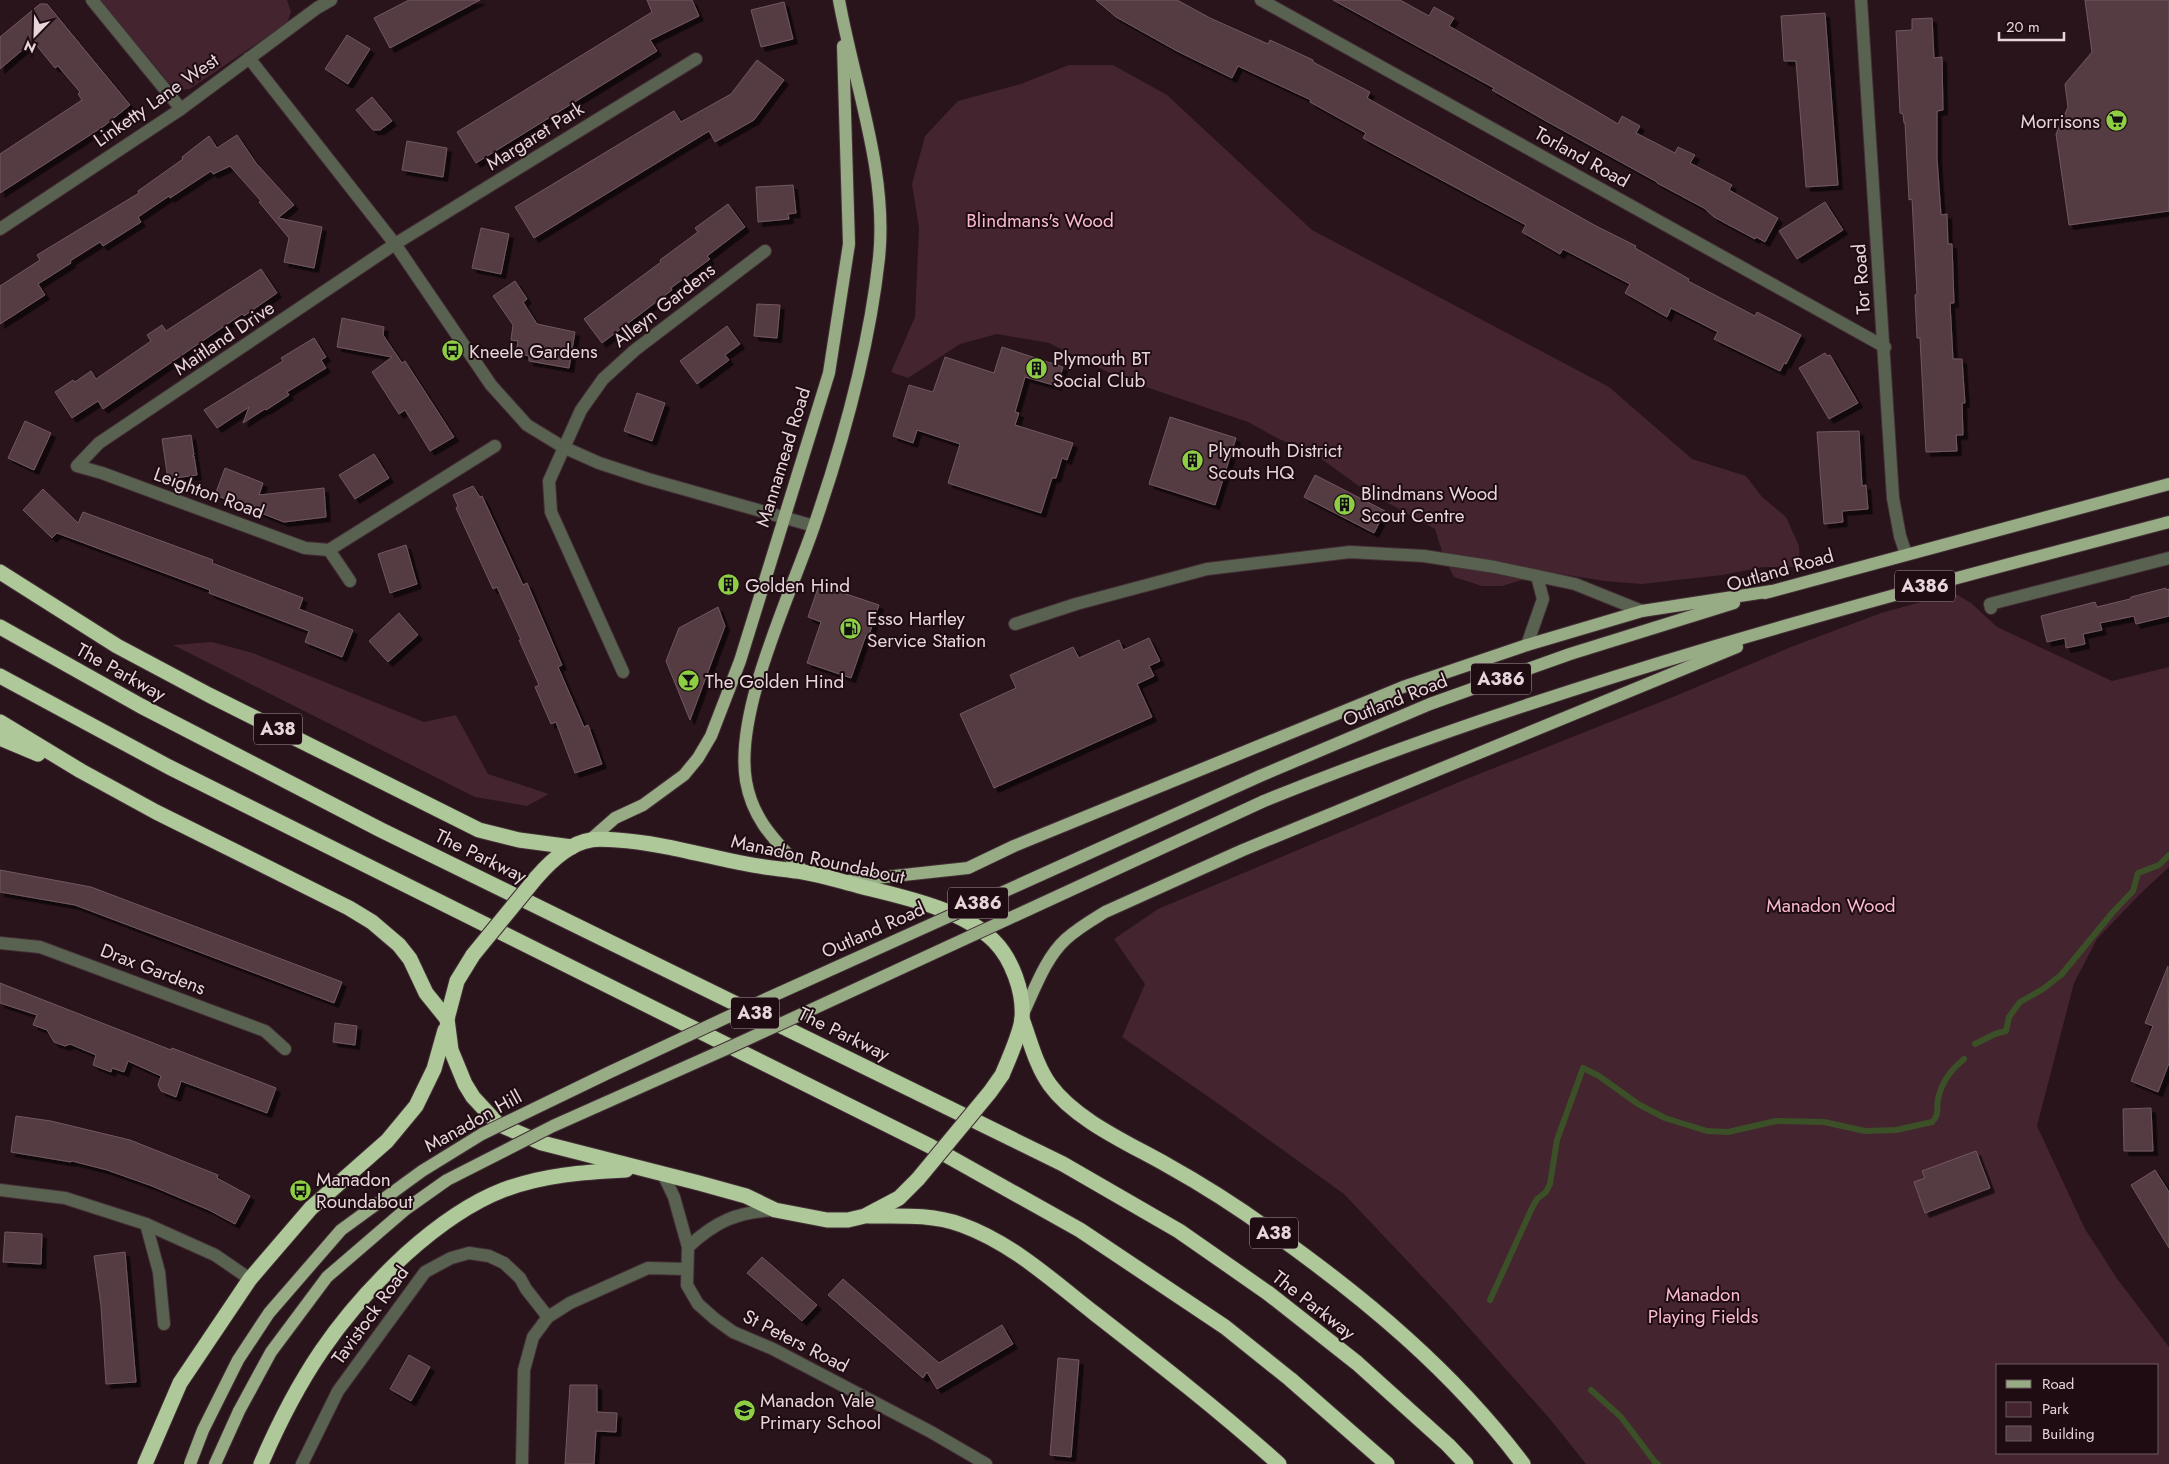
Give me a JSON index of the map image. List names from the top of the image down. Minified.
{"streets":{"highway":["The Parkway","A38","Manadon Roundabout"],"main road":["Mannamead Road","Outland Road","A386","Manadon Hill"],"street":["Linketty Lane West","Margaret Park","Torland Road","Tor Road","Alleyn Gardens","Maitland Drive","Leighton Road","Drax Gardens","Tavistock Road","St Peters Road"]},"crossings":[["Margaret Park","Maitland Drive"],["Torland Road","Tor Road"],["Tor Road","Outland Road"],["Maitland Drive","Leighton Road"],["Mannamead Road","Manadon Roundabout"],["Outland Road","Manadon Hill"],["A386","Manadon Hill"],["A38","Manadon Roundabout"],["Manadon Roundabout","St Peters Road"]],"parks":["Blindmans's Wood","Manadon Wood","Manadon Playing Fields"],"places":{"supermarket":["Morrisons"],"bus stop":["Kneele Gardens","Manadon Roundabout"],"building":["Plymouth BT Social Club","Plymouth District Scouts HQ","Blindmans Wood Scout Centre","Golden Hind"],"fuel station":["Esso Hartley Service Station"],"bar":["The Golden Hind"],"school or university":["Manadon Vale Primary School"]},"legend":["Road","Park","Building"],"scale_bar":"20 m","north":"bottom left"}
